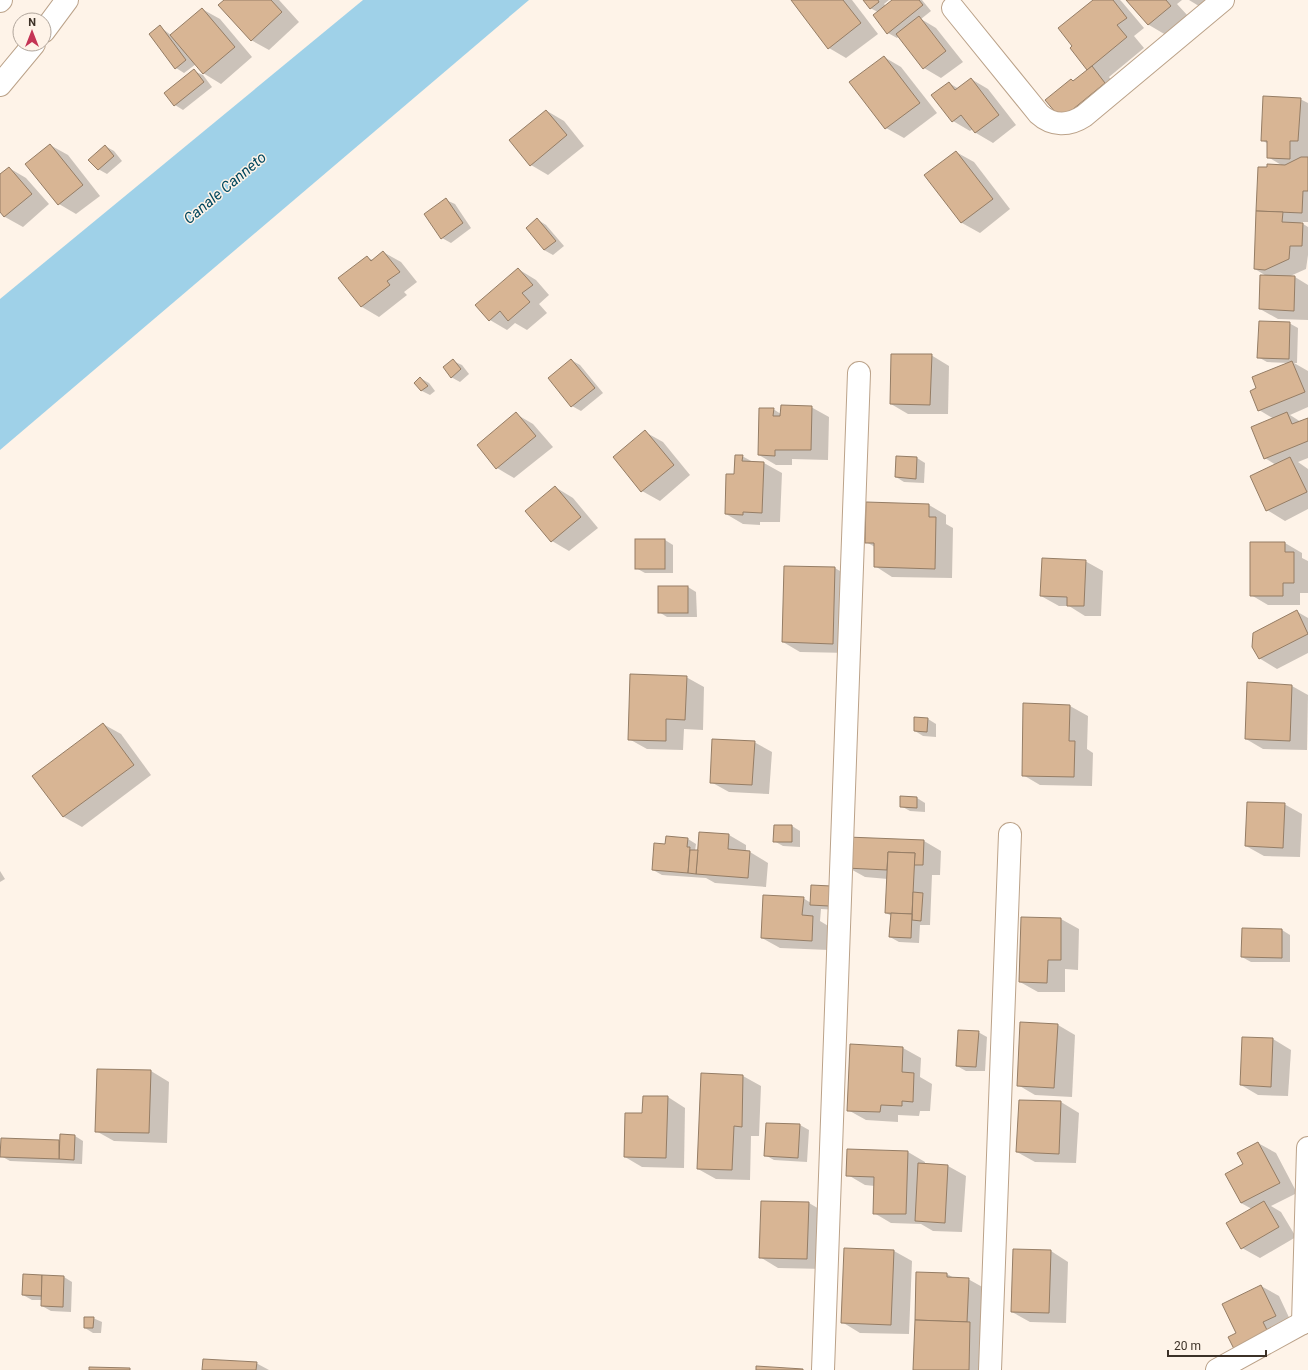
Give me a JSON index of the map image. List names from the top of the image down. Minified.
{"water":["Canale Canneto"],"scale_bar":"20 m","north":"top"}
